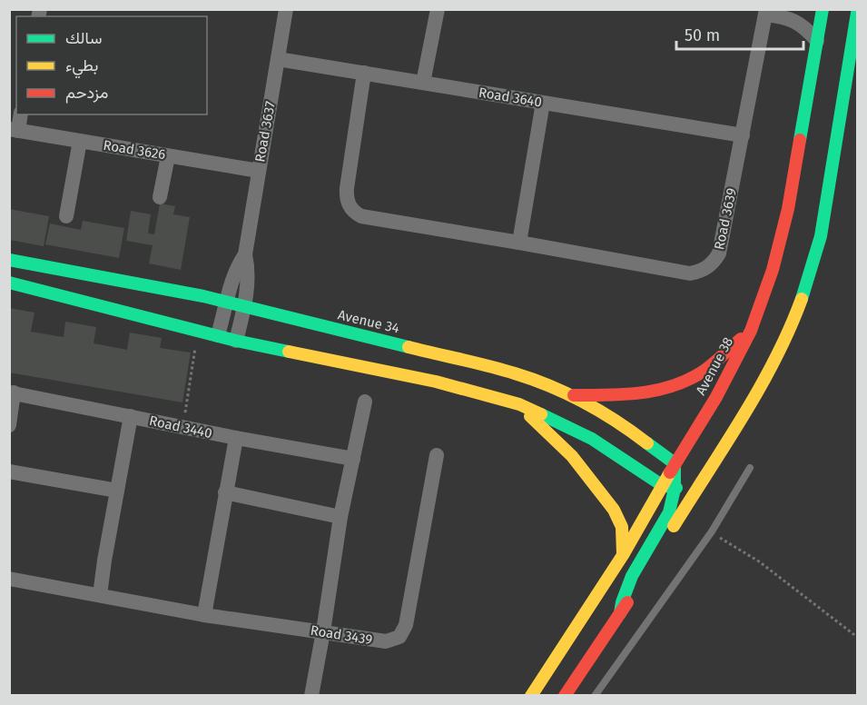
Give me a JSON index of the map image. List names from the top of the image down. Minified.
{"streets":{"street":["Road 3640","Road 3637","Road 3626","Road 3639","Avenue 34","Avenue 38","Road 3440","Road 3439"]},"crossings":[["Road 3640","Road 3637"],["Road 3640","Road 3639"],["Road 3637","Road 3626"],["Road 3637","Avenue 34"],["Avenue 34","Avenue 38"]],"legend":["سالك","بطيء","مزدحم"],"scale_bar":"50 m"}
